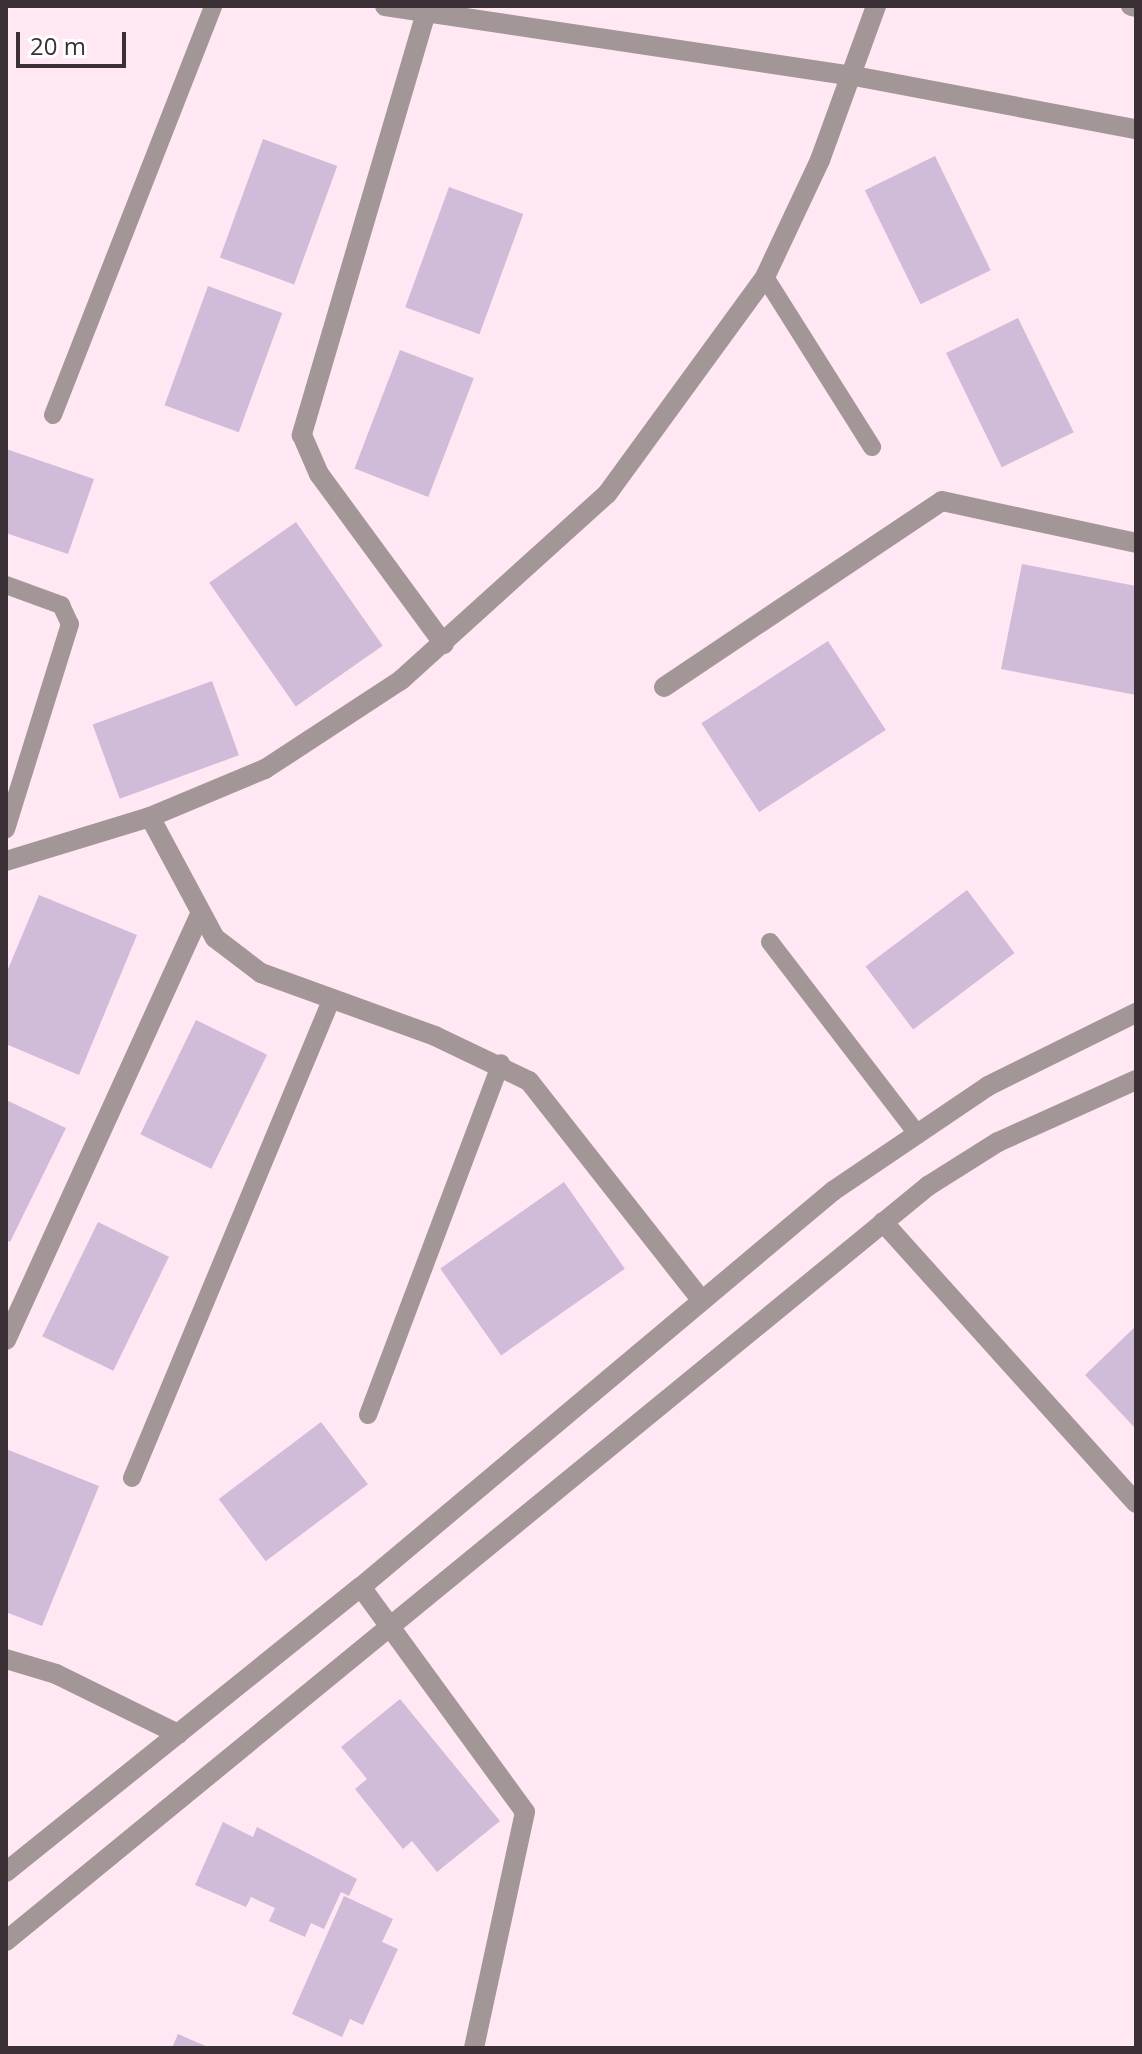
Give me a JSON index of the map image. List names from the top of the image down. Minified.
{"scale_bar":"20 m"}
